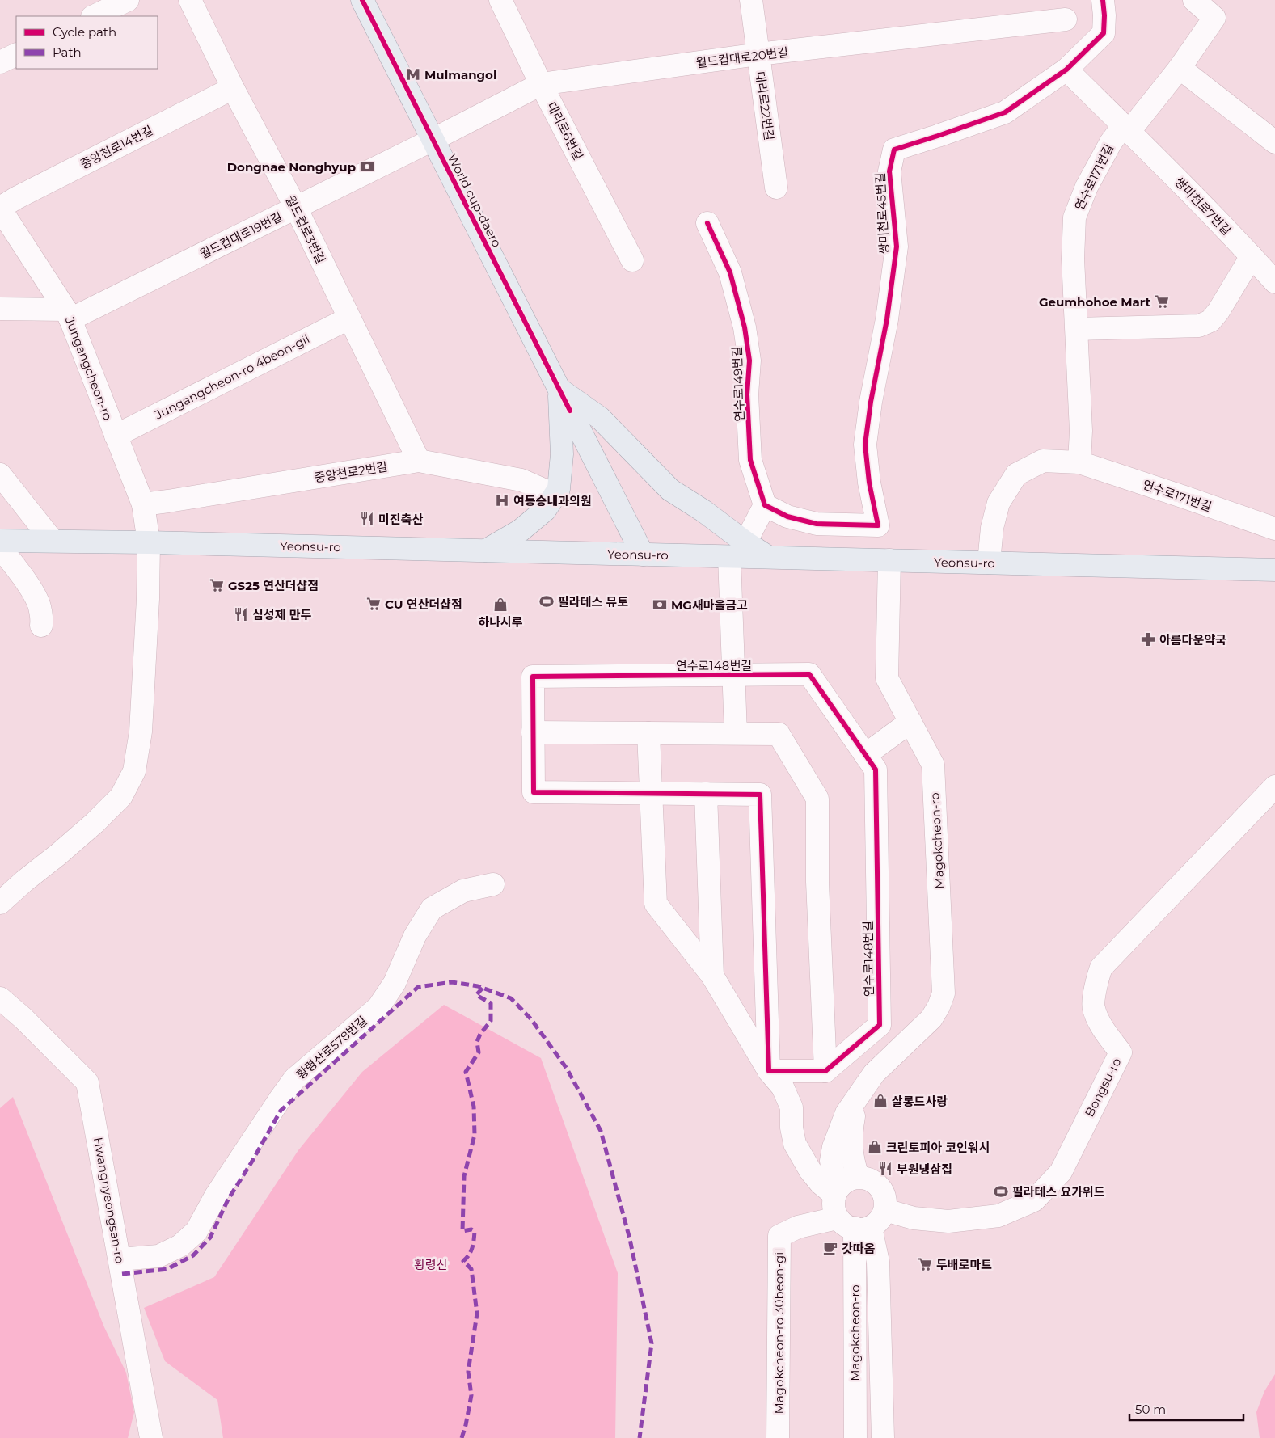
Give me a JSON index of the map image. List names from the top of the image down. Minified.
{"streets":{"main road":["World cup-daero","Yeonsu-ro"],"street":["월드컵대로20번길","대리로22번길","대리로6번길","중앙천로14번길","연수로171번길","쌍미천로7번길","쌍미천로45번길","월드컵로3번길","월드컵대로19번길","Jungangcheon-ro","Jungangcheon-ro 4beon-gil","연수로149번길","중앙천로2번길","연수로148번길","Magokcheon-ro","황령산로578번길","Bongsu-ro","Hwangnyeongsan-ro","Magokcheon-ro 30beon-gil"]},"crossings":[["월드컵대로20번길","대리로22번길"],["월드컵대로20번길","대리로6번길"],["월드컵대로20번길","World cup-daero"],["월드컵대로20번길","월드컵대로19번길"],["중앙천로14번길","월드컵로3번길"],["중앙천로14번길","Jungangcheon-ro"],["연수로171번길","쌍미천로7번길"],["연수로171번길","Yeonsu-ro"],["World cup-daero","월드컵대로19번길"],["World cup-daero","Yeonsu-ro"],["쌍미천로7번길","쌍미천로45번길"],["쌍미천로45번길","연수로149번길"],["월드컵로3번길","월드컵대로19번길"],["월드컵로3번길","Jungangcheon-ro 4beon-gil"],["월드컵로3번길","중앙천로2번길"],["월드컵대로19번길","Jungangcheon-ro"],["Jungangcheon-ro","Jungangcheon-ro 4beon-gil"],["Jungangcheon-ro","중앙천로2번길"],["Jungangcheon-ro","Yeonsu-ro"],["Yeonsu-ro","연수로148번길"],["Yeonsu-ro","Magokcheon-ro"],["Magokcheon-ro","Bongsu-ro"],["Magokcheon-ro","Magokcheon-ro 30beon-gil"],["황령산로578번길","Hwangnyeongsan-ro"],["Bongsu-ro","Magokcheon-ro 30beon-gil"]],"parks":["황령산"],"places":{"metro station":["Mulmangol"],"bank":["Dongnae Nonghyup","MG새마을금고"],"supermarket":["Geumhohoe Mart","GS25 연산더샵점","CU 연산더샵점","두배로마트"],"hospital":["여동승내과의원"],"restaurant":["미진축산","심성제 만두","부원냉삼집"],"sports":["필라테스 뮤토","필라테스 요가위드"],"shop":["하나시루","살롱드사랑","크린토피아 코인워시"],"pharmacy":["아름다운약국"],"cafe":["갓따옴"]},"legend":["Cycle path","Path"],"scale_bar":"50 m"}
